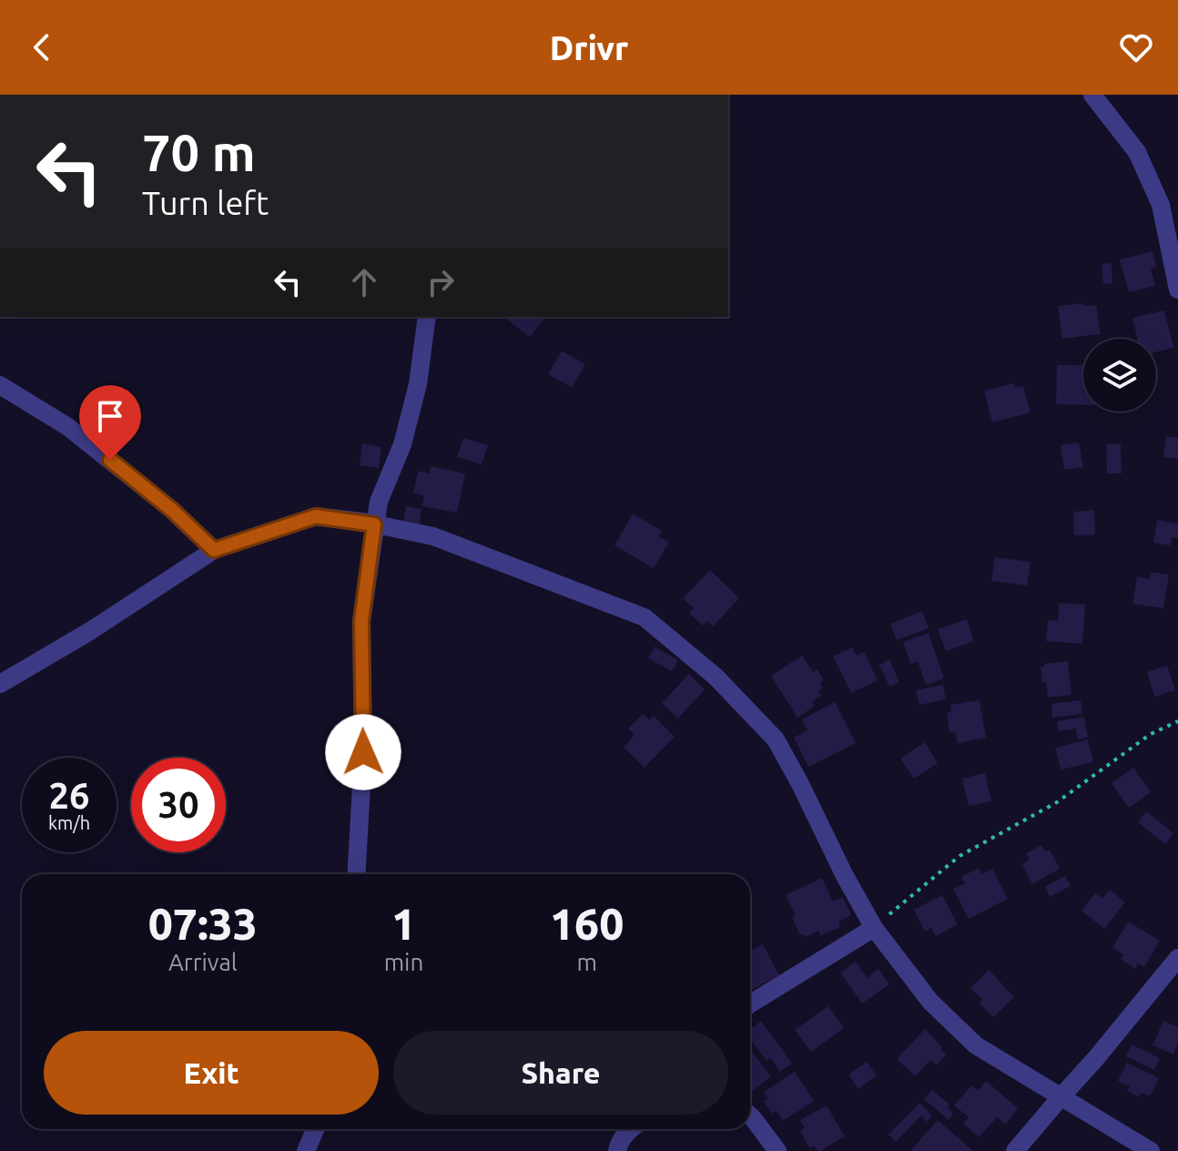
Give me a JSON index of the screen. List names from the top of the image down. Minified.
{"page":{"header":"Drivr","turn":["70 m","Turn left"],"speed":"26 km/h","limit":"30","eta":["07:33","Arrival","1","min","160","m"],"buttons":["Exit","Share"]}}
